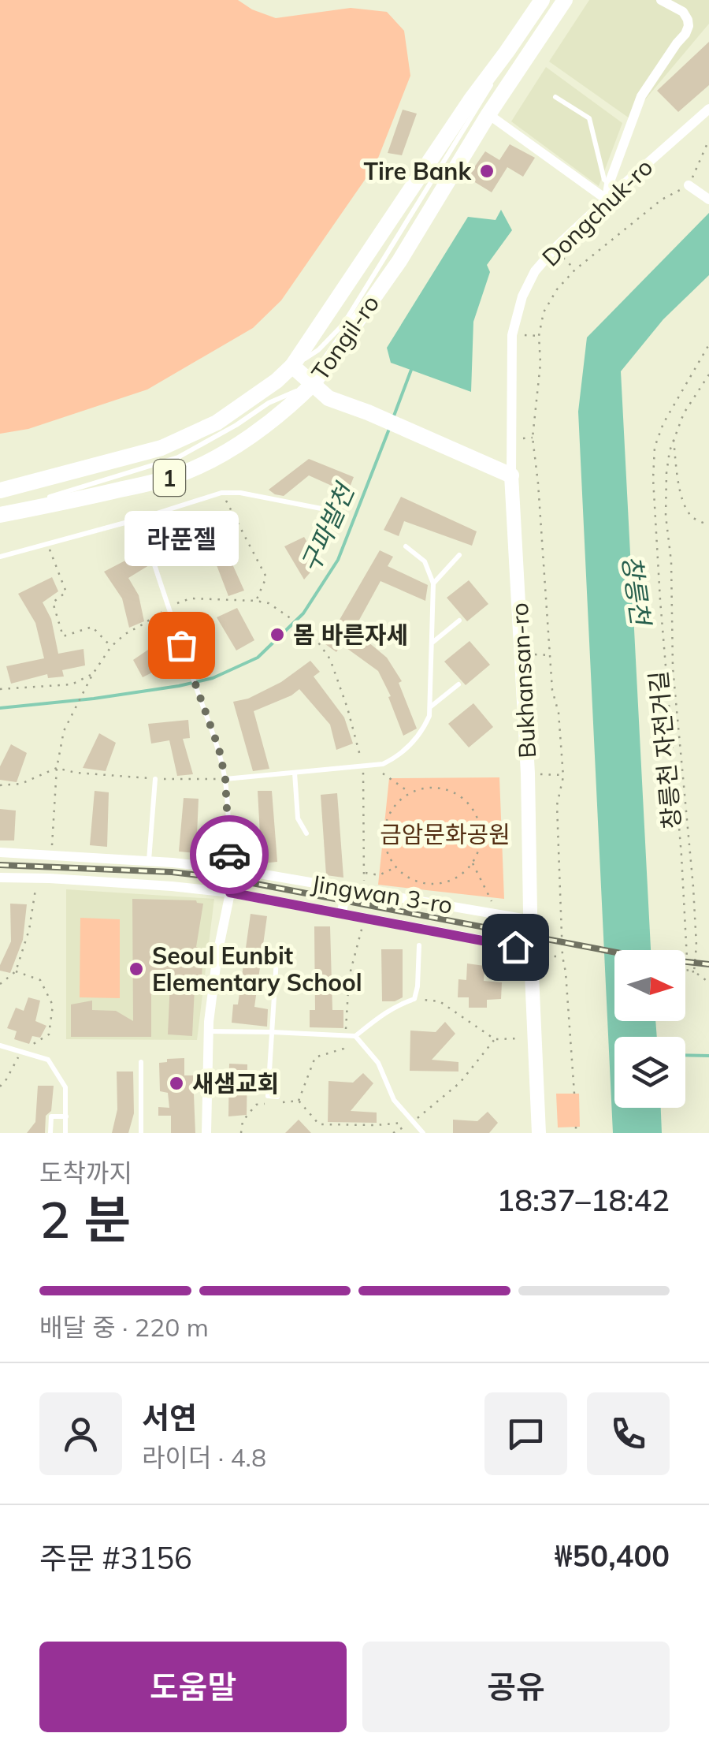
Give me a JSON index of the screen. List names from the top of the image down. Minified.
{"streets":{"main road":["Tongil-ro","1","Bukhansan-ro"],"street":["Dongchuk-ro","Jingwan 3-ro"],"path":["창릉천 자전거길"]},"crossings":[["Dongchuk-ro","Bukhansan-ro"],["Bukhansan-ro","Jingwan 3-ro"]],"water":["구파발천","창릉천"],"parks":["금암문화공원"],"places":["Tire Bank","몸 바른자세","라푼젤","Seoul Eunbit Elementary School","새샘교회"],"north":"right","page":{"bubble":"라푼젤","heading":["2 분","도착까지","18:37–18:42"],"panel":["서연","라이더 · 4.8","주문 #3156","₩50,400"],"bar":"배달 중 · 220 m","buttons":["도움말","공유"]}}
